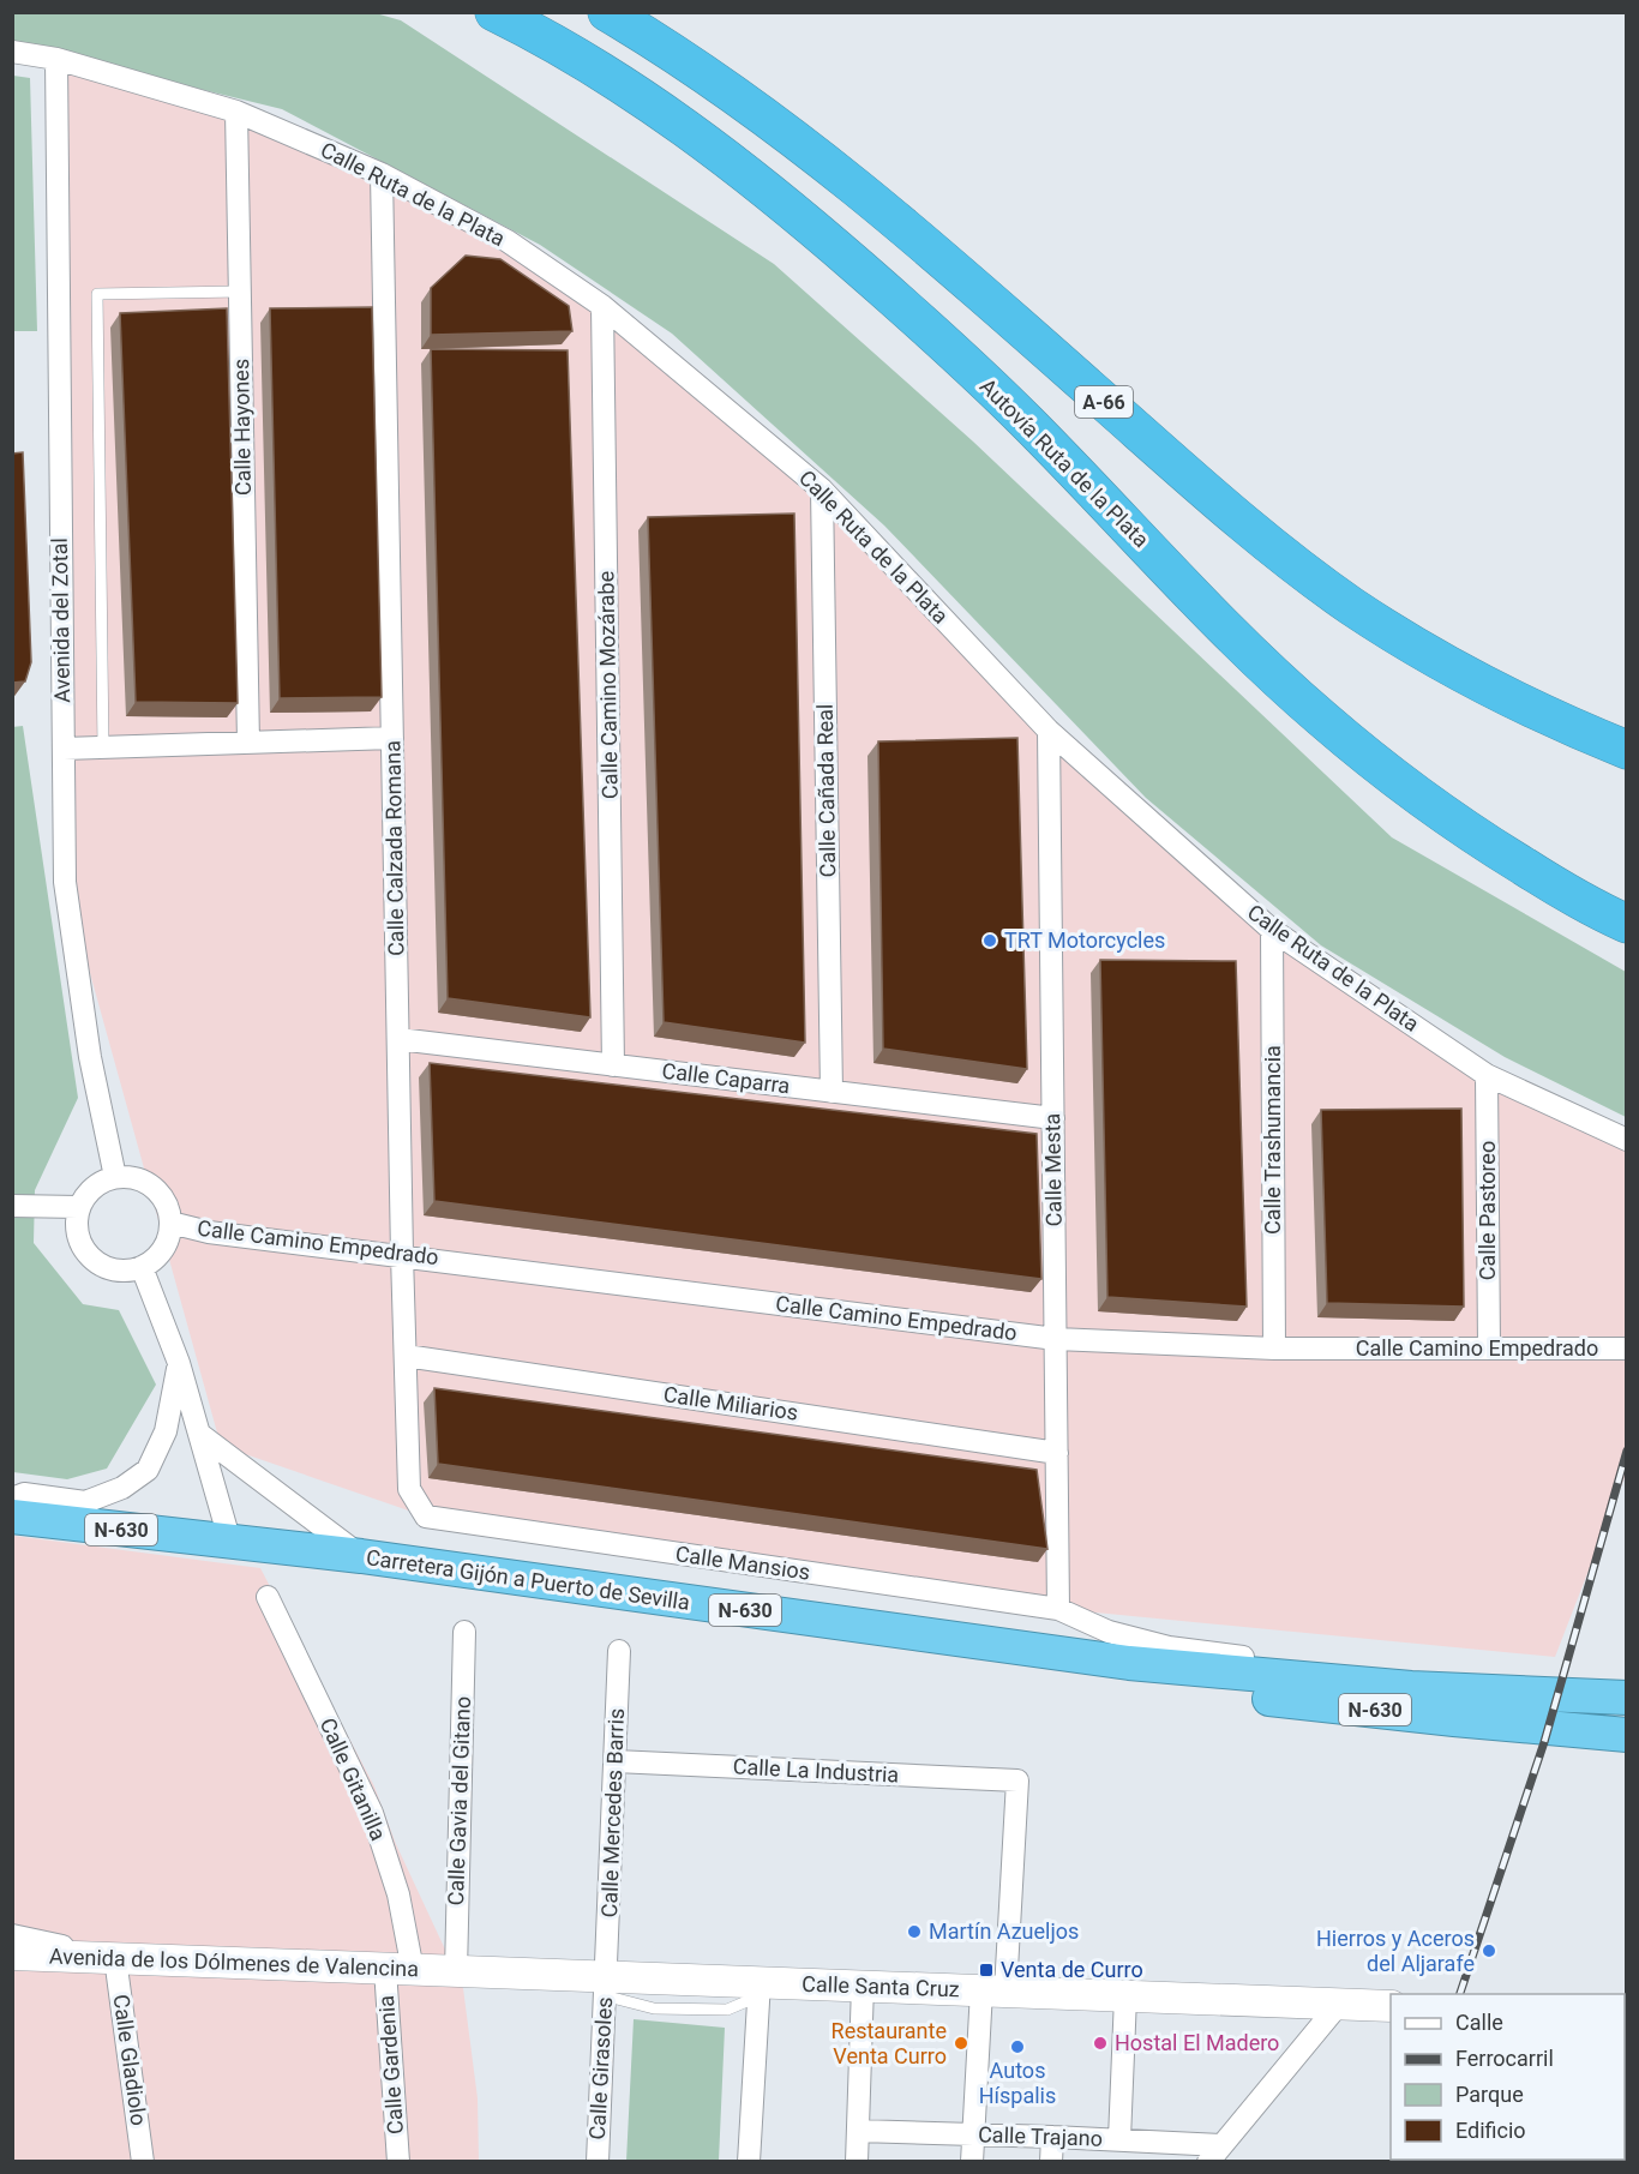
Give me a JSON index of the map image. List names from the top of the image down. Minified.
{"streets":{"highway":["A-66","Autovía Ruta de la Plata","N-630","Carretera Gijón a Puerto de Sevilla"],"main road":["Avenida de los Dólmenes de Valencina","Calle Santa Cruz"],"street":["Calle Ruta de la Plata","Calle Hayones","Avenida del Zotal","Calle Camino Mozárabe","Calle Cañada Real","Calle Calzada Romana","Calle Caparra","Calle Trashumancia","Calle Mesta","Calle Pastoreo","Calle Camino Empedrado","Calle Miliarios","Calle Mansios","Calle La Industria","Calle Gitanilla","Calle Gavia del Gitano","Calle Mercedes Barris","Calle Gladiolo","Calle Gardenia","Calle Girasoles","Calle Trajano"]},"crossings":[["Calle Ruta de la Plata","Calle Hayones"],["Calle Ruta de la Plata","Avenida del Zotal"],["Calle Ruta de la Plata","Calle Camino Mozárabe"],["Calle Ruta de la Plata","Calle Cañada Real"],["Calle Ruta de la Plata","Calle Calzada Romana"],["Calle Ruta de la Plata","Calle Trashumancia"],["Calle Ruta de la Plata","Calle Mesta"],["Calle Ruta de la Plata","Calle Pastoreo"],["Avenida del Zotal","Calle Camino Empedrado"],["Calle Camino Mozárabe","Calle Caparra"],["Calle Cañada Real","Calle Caparra"],["Calle Calzada Romana","Calle Caparra"],["Calle Calzada Romana","Calle Camino Empedrado"],["Calle Calzada Romana","Calle Miliarios"],["Calle Calzada Romana","Calle Mansios"],["Calle Caparra","Calle Mesta"],["Calle Trashumancia","Calle Camino Empedrado"],["Calle Mesta","Calle Camino Empedrado"],["Calle Mesta","Calle Miliarios"],["Calle Mesta","Calle Mansios"],["Calle Pastoreo","Calle Camino Empedrado"],["Calle Mansios","Carretera Gijón a Puerto de Sevilla"],["Calle La Industria","Calle Mercedes Barris"],["Calle La Industria","Calle Santa Cruz"],["Calle Gitanilla","Avenida de los Dólmenes de Valencina"],["Calle Gitanilla","Calle Gardenia"],["Calle Gavia del Gitano","Avenida de los Dólmenes de Valencina"],["Calle Gavia del Gitano","Calle Santa Cruz"],["Calle Mercedes Barris","Calle Santa Cruz"],["Calle Mercedes Barris","Calle Girasoles"],["Avenida de los Dólmenes de Valencina","Calle Santa Cruz"],["Avenida de los Dólmenes de Valencina","Calle Gladiolo"],["Avenida de los Dólmenes de Valencina","Calle Gardenia"],["Calle Santa Cruz","Calle Girasoles"]],"places":{"other":["TRT Motorcycles","Martín Azueljos","Hierros y Aceros del Aljarafe","Restaurante Venta Curro","Hostal El Madero","Autos Híspalis"],"transit":["Venta de Curro"]},"legend":["Calle","Ferrocarril","Parque","Edificio"]}
